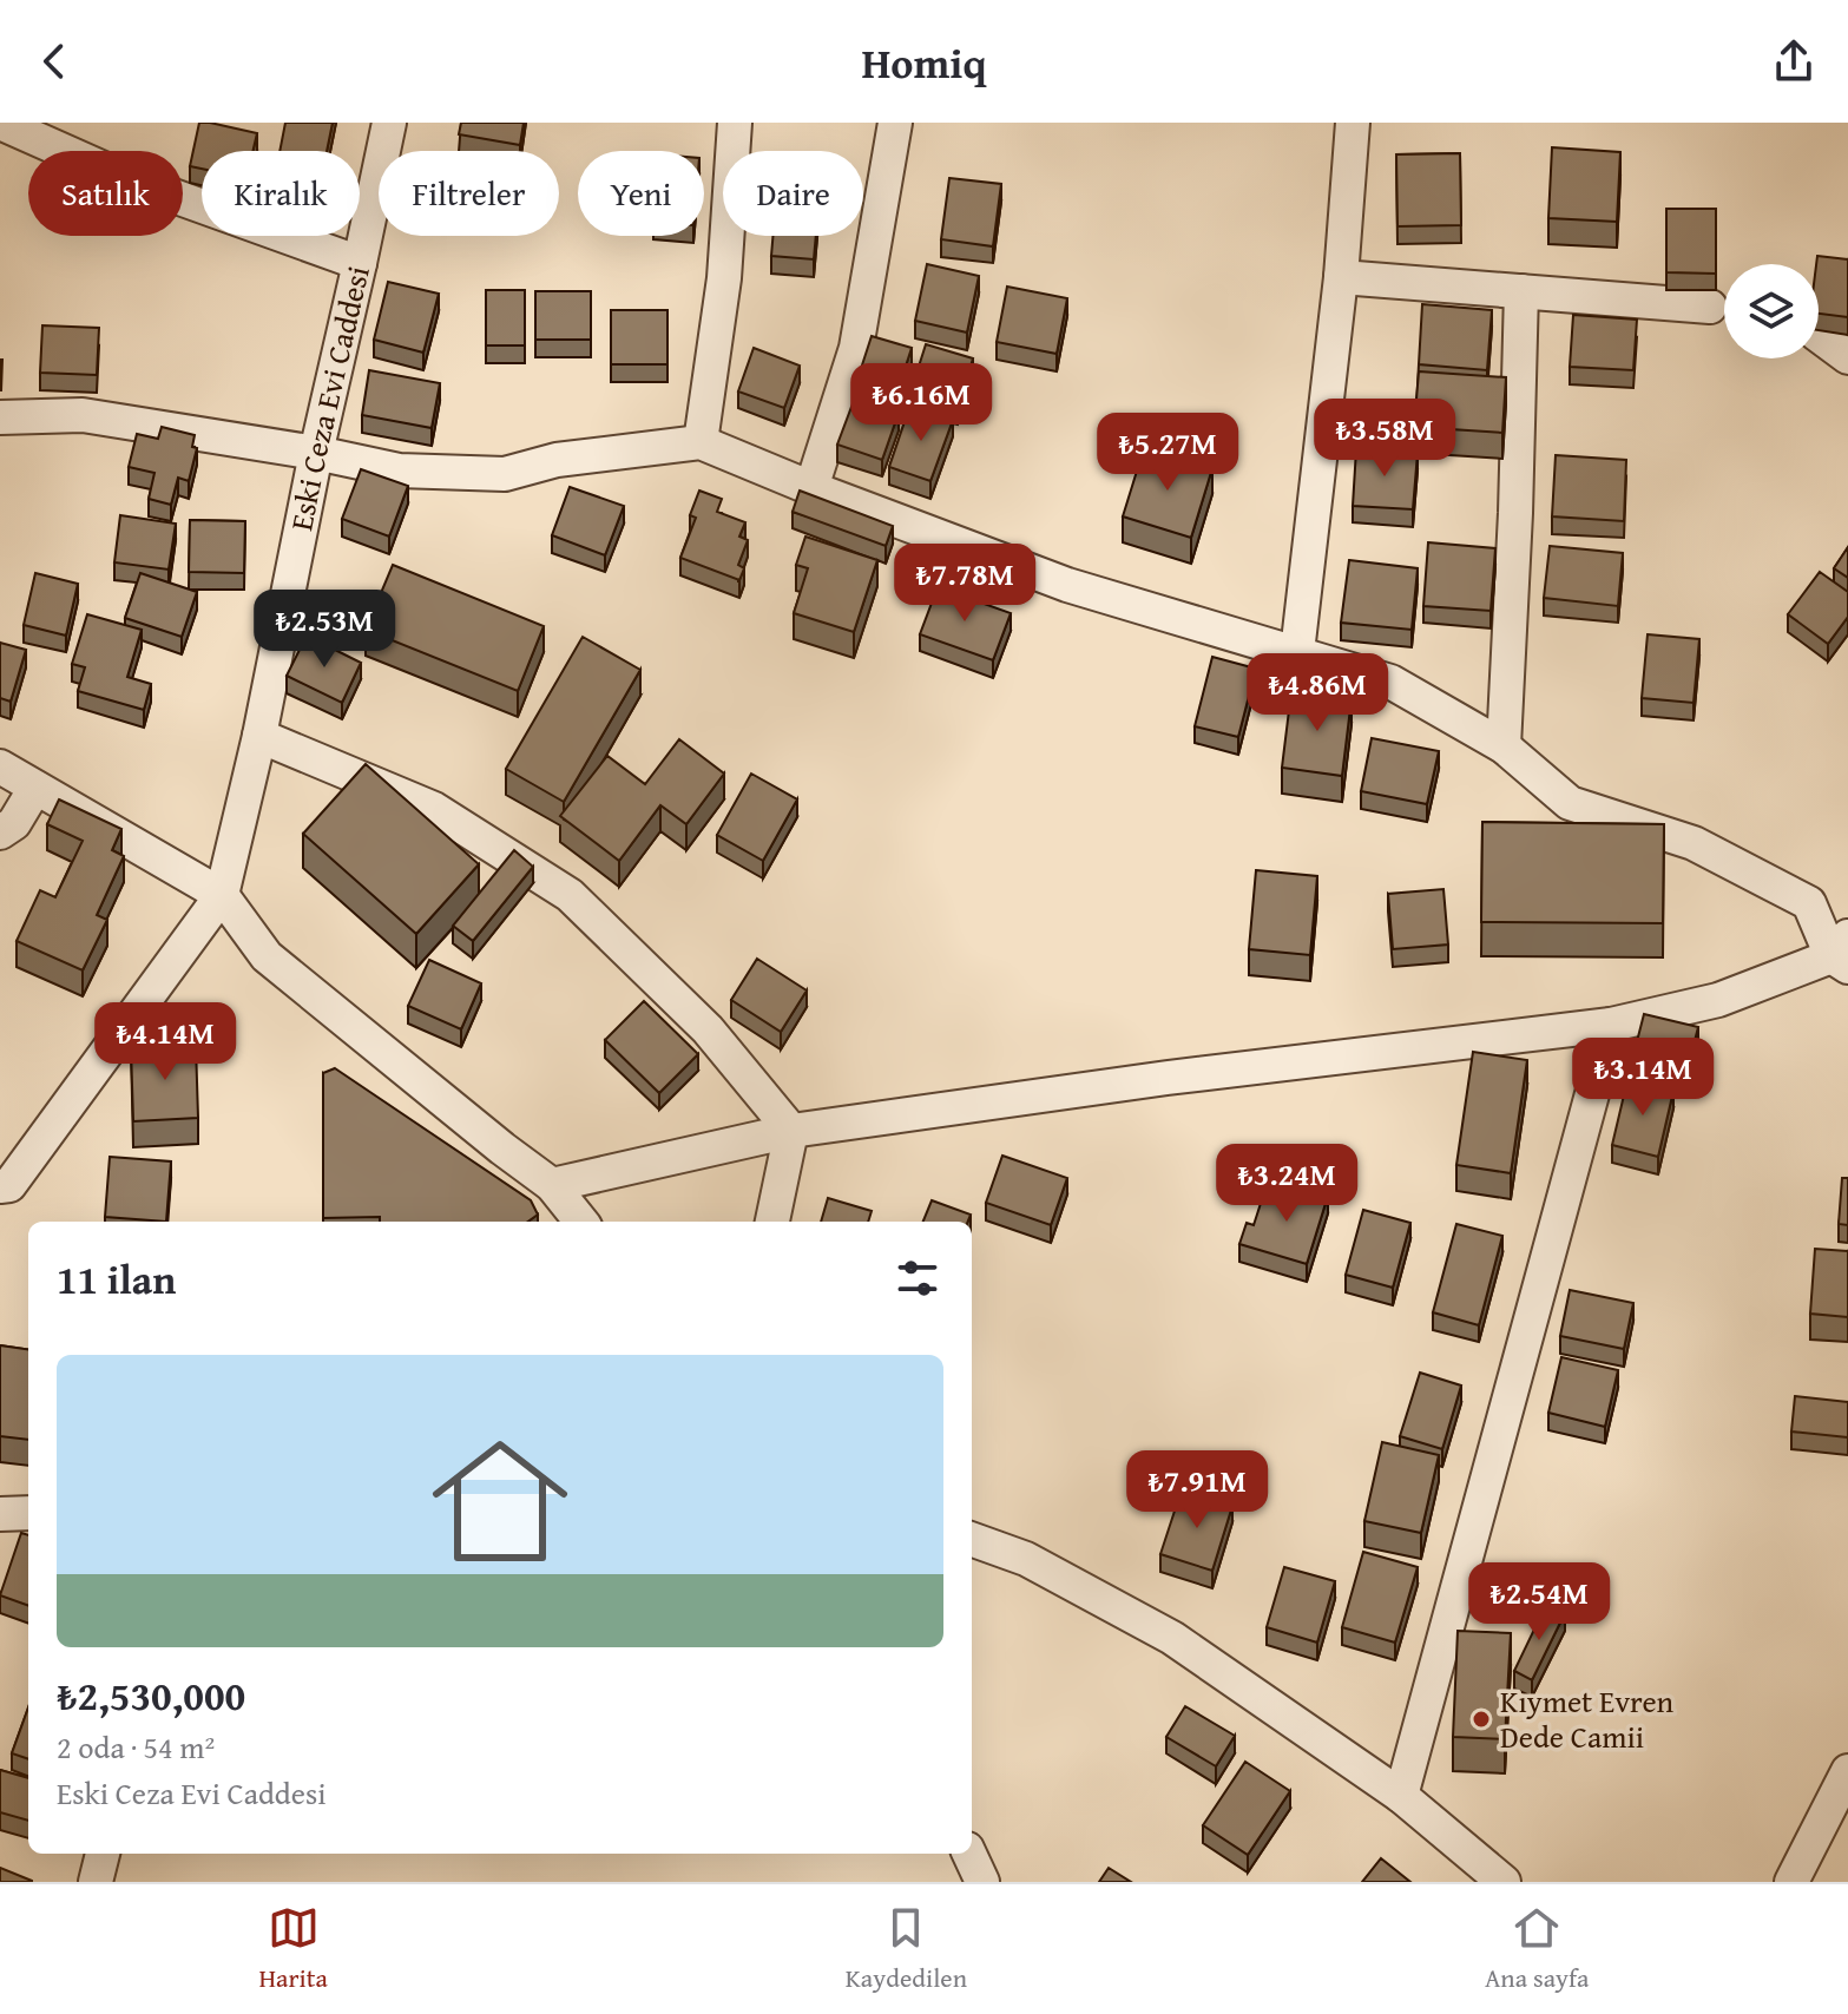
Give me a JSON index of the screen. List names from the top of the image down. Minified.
{"streets":{"street":["Eski Ceza Evi Caddesi"]},"places":["Kıymet Evren Dede Camii"],"page":{"header":"Homiq","chip":["Satılık","Kiralık","Filtreler","Yeni","Daire"],"price":["₺6.16M","₺3.58M","₺5.27M","₺7.78M","₺2.53M","₺4.86M","₺4.14M","₺3.14M","₺3.24M","₺7.91M","₺2.54M"],"heading":"11 ilan","list":[{"name":"₺2,530,000","note":"2 oda · 54 m² · Eski Ceza Evi Caddesi"}],"tabs":["Harita","Kaydedilen","Ana sayfa"]}}
